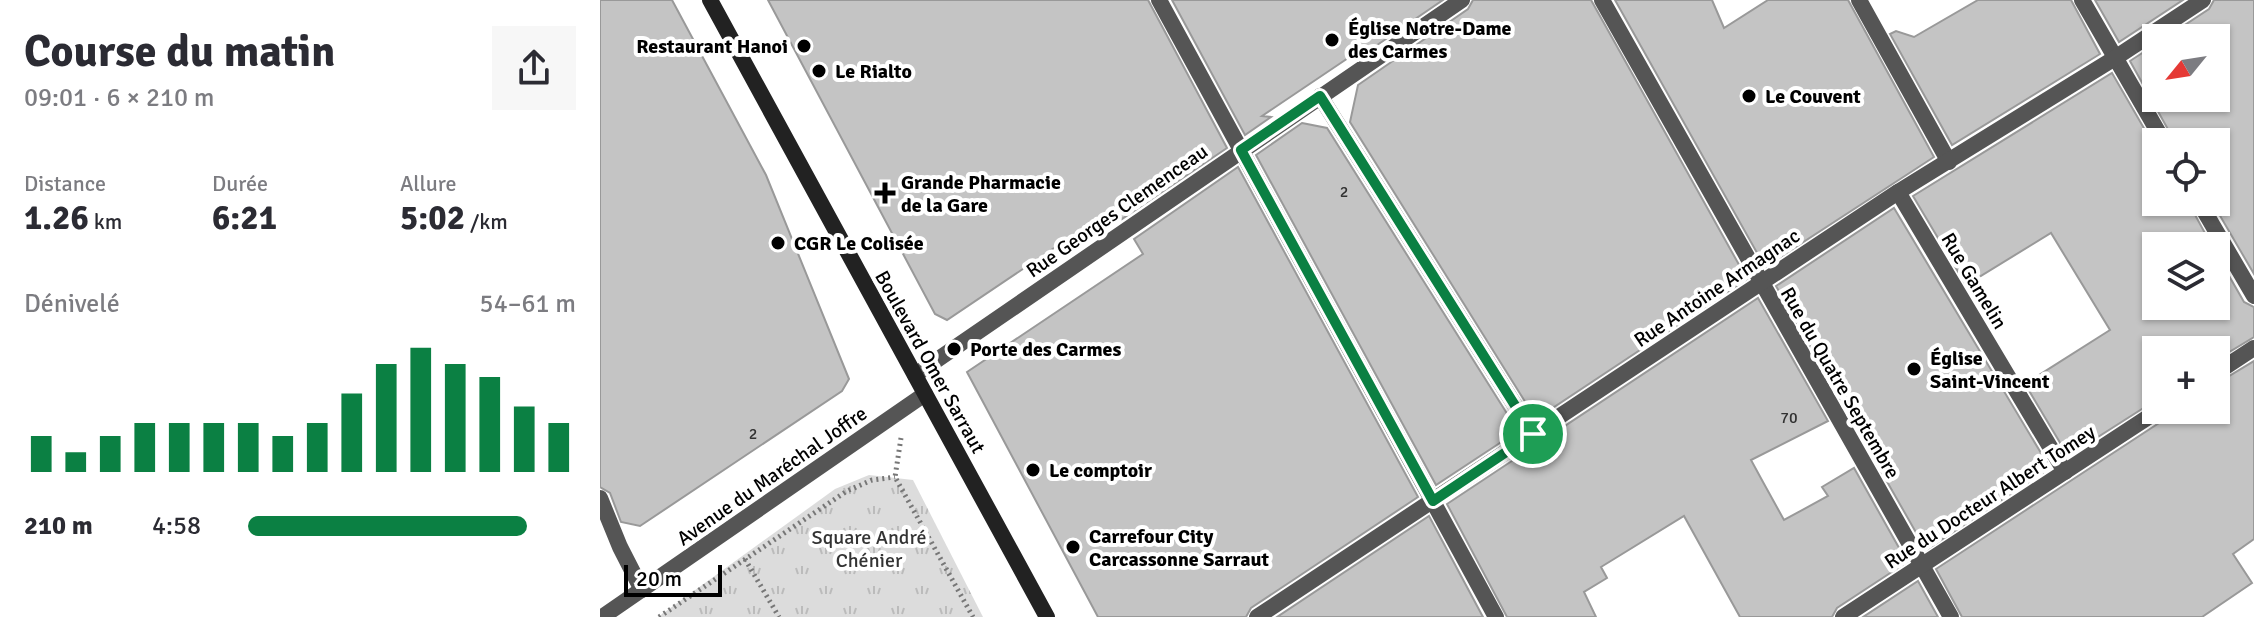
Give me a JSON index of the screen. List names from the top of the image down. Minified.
{"streets":{"main road":["Boulevard Omer Sarraut"],"street":["Rue Georges Clemenceau","Rue Gamelin","Rue Antoine Armagnac","Rue du Quatre Septembre","Avenue du Maréchal Joffre","Rue du Docteur Albert Tomey"]},"crossings":[["Rue Georges Clemenceau","Boulevard Omer Sarraut"],["Rue Gamelin","Rue Antoine Armagnac"],["Rue Gamelin","Rue du Docteur Albert Tomey"],["Rue Antoine Armagnac","Rue du Quatre Septembre"],["Boulevard Omer Sarraut","Avenue du Maréchal Joffre"],["Rue du Quatre Septembre","Rue du Docteur Albert Tomey"]],"parks":["Square André Chénier"],"places":{"other":["Église Notre-Dame des Carmes","Restaurant Hanoi","Le Rialto","Le Couvent","CGR Le Colisée","Porte des Carmes","Église Saint-Vincent","Le comptoir","Carrefour City Carcassonne Sarraut"],"health":["Grande Pharmacie de la Gare"]},"house_numbers":["2","70","2"],"scale_bar":"20 m","north":"bottom left","page":{"heading":["Course du matin","09:01 · 6 × 210 m"],"map_buttons":"+","stats":[["Distance","1.26 km"],["Durée","6:21"],["Allure","5:02 /km"]],"chart":["Dénivelé","54–61 m"],"list":[{"name":"210 m","note":"4:58"}],"scale":"20 m"}}
